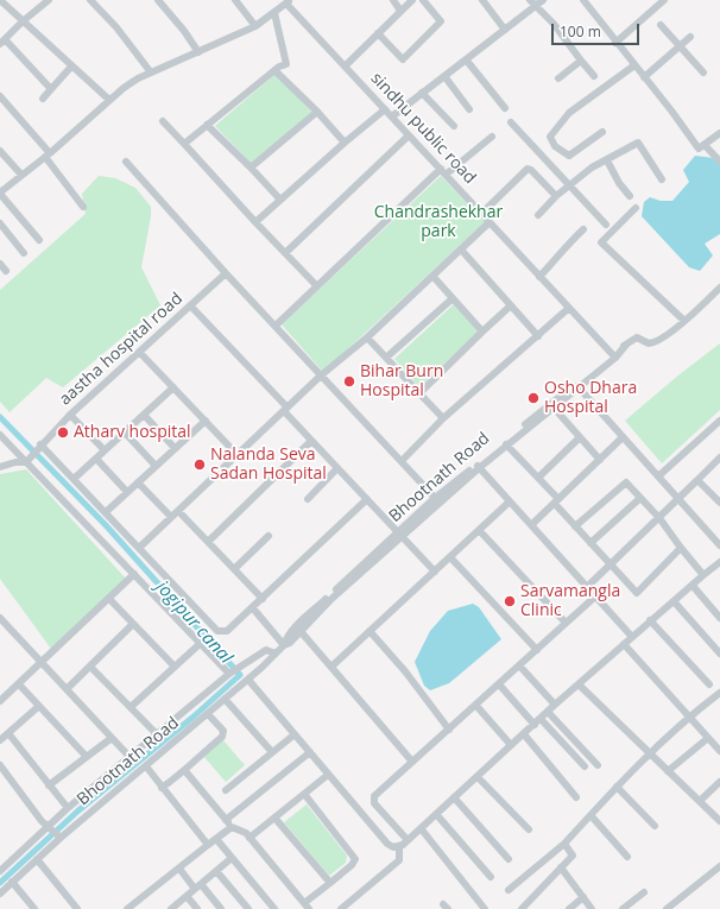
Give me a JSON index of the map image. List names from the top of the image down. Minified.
{"streets":{"street":["sindhu public road","aastha hospital road","Bhootnath Road"]},"crossings":[["sindhu public road","Bhootnath Road"]],"water":["jogipur canal"],"parks":["Chandrashekhar park"],"places":["Bihar Burn Hospital","Osho Dhara Hospital","Atharv hospital","Nalanda Seva Sadan Hospital","Sarvamangla Clinic"],"scale_bar":"100 m"}
